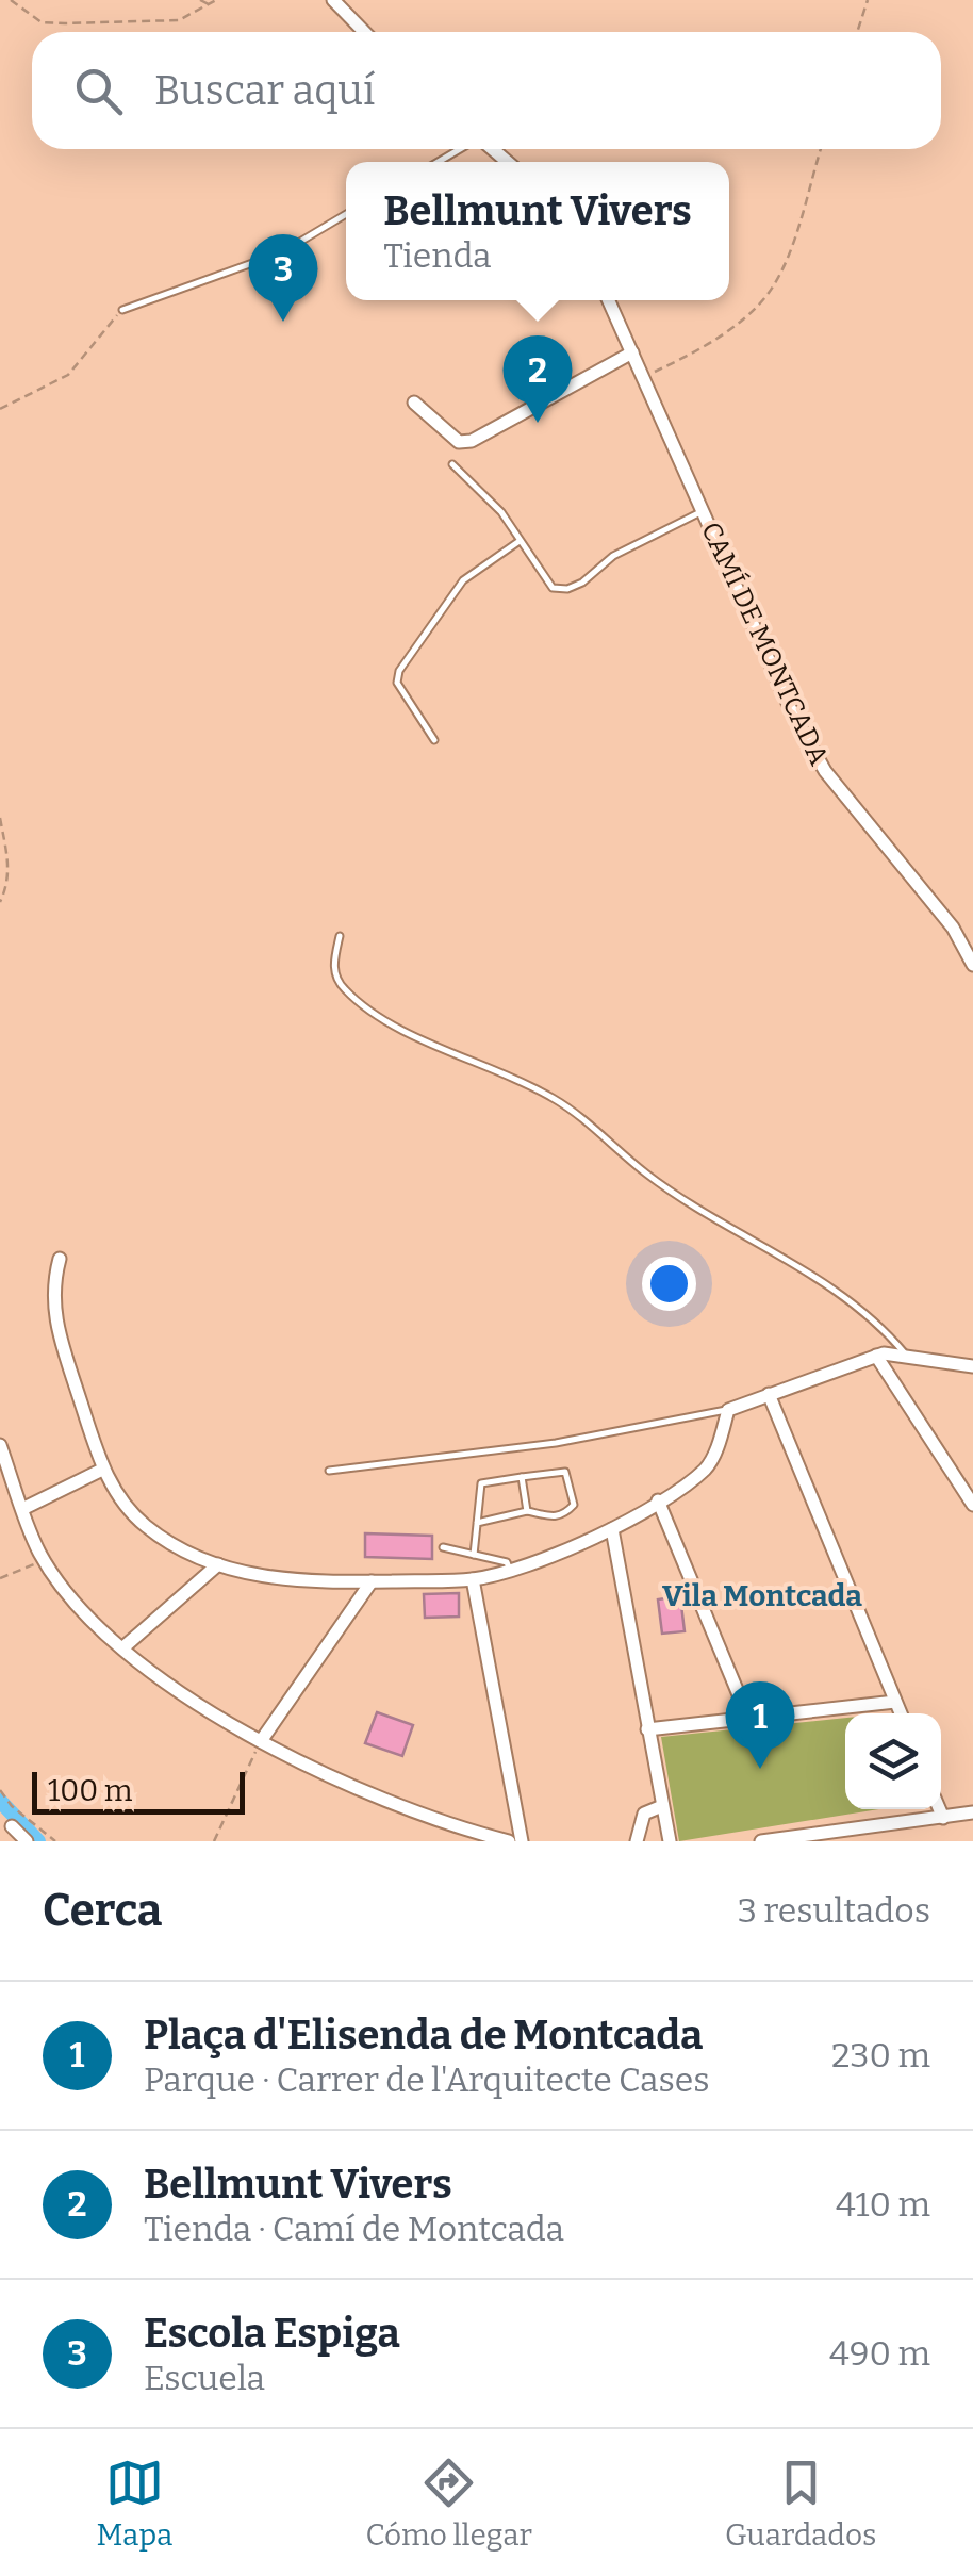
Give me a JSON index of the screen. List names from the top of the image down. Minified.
{"streets":{"street":["CAMÍ DE MONTCADA"]},"districts":["Vila Montcada"],"scale_bar":"100 m","page":{"search":"Buscar aquí","popup":["Bellmunt Vivers","Tienda"],"pins":["3","2","1"],"scale":"100 m","heading":["Cerca","3 resultados"],"list":[{"mark":"1","name":"Plaça d'Elisenda de Montcada","note":"Parque · Carrer de l'Arquitecte Cases","value":"230 m"},{"mark":"2","name":"Bellmunt Vivers","note":"Tienda · Camí de Montcada","value":"410 m"},{"mark":"3","name":"Escola Espiga","note":"Escuela","value":"490 m"}],"nav":["Mapa","Cómo llegar","Guardados"]}}
